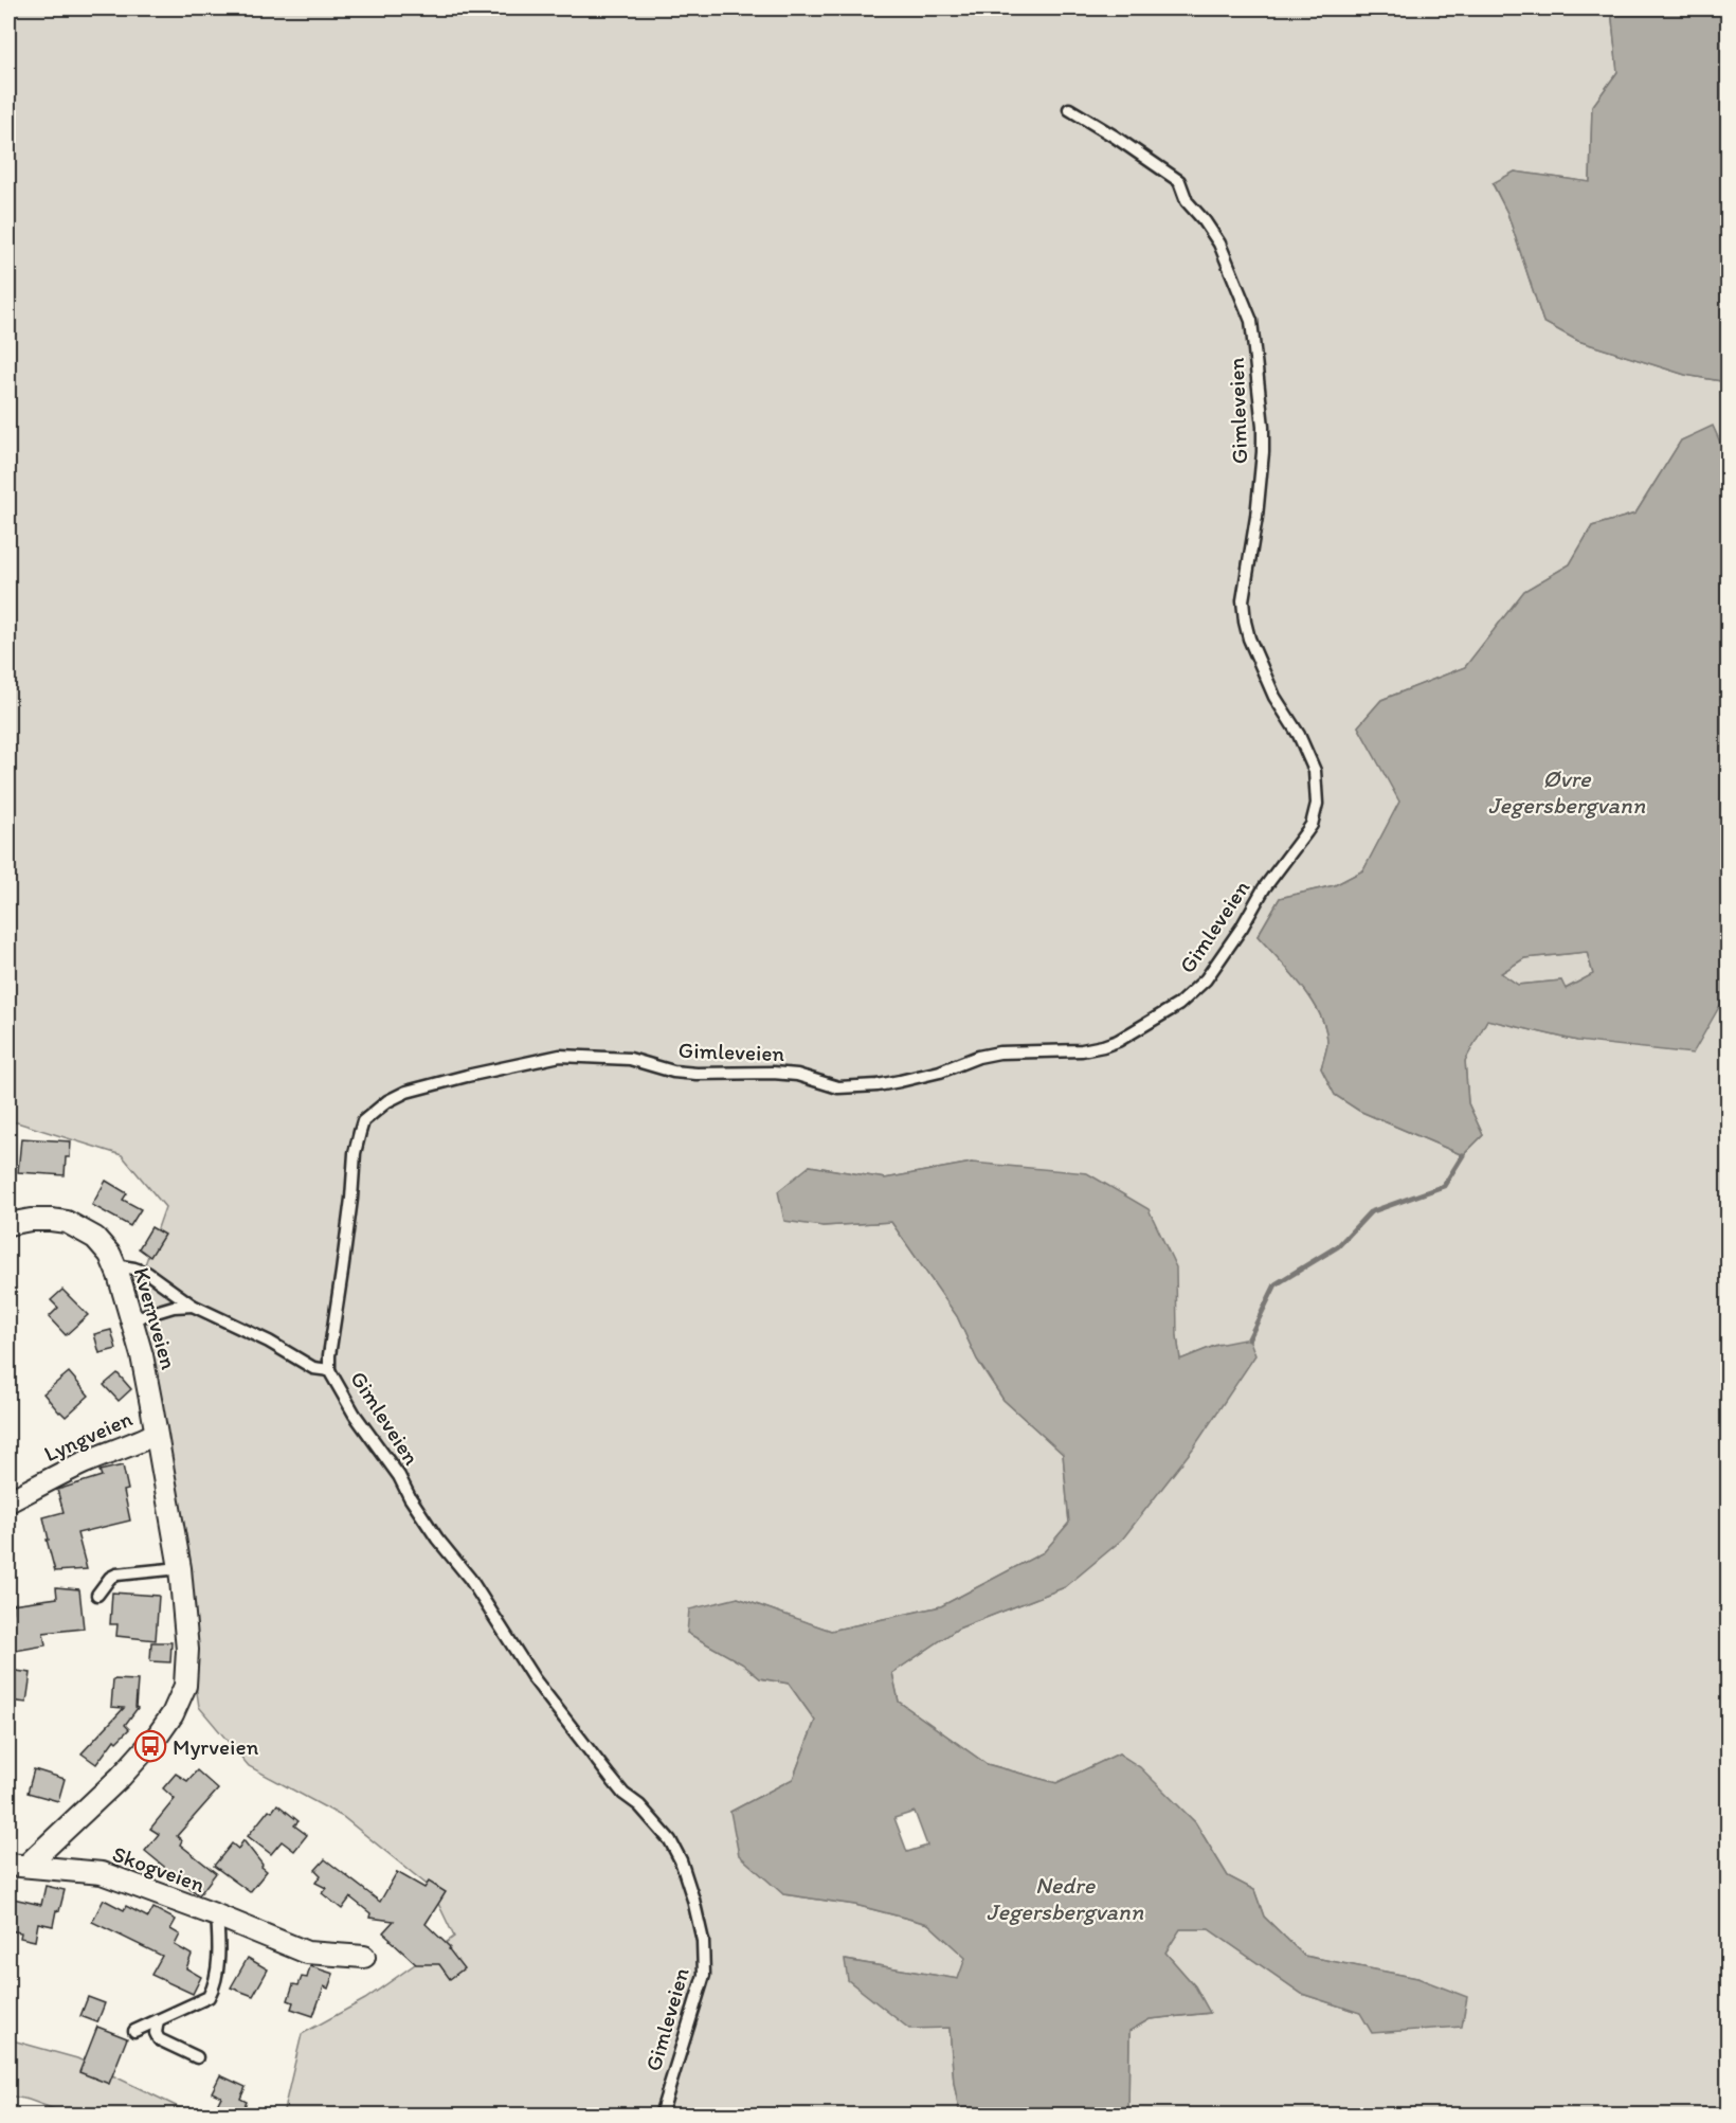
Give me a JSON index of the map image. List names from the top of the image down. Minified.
{"streets":{"street":["Kvernveien","Lyngveien","Skogveien"],"lane":["Gimleveien"]},"crossings":[["Kvernveien","Lyngveien"]],"water":["Øvre Jegersbergvann","Nedre Jegersbergvann"],"places":{"bus stop":["Myrveien"]}}
